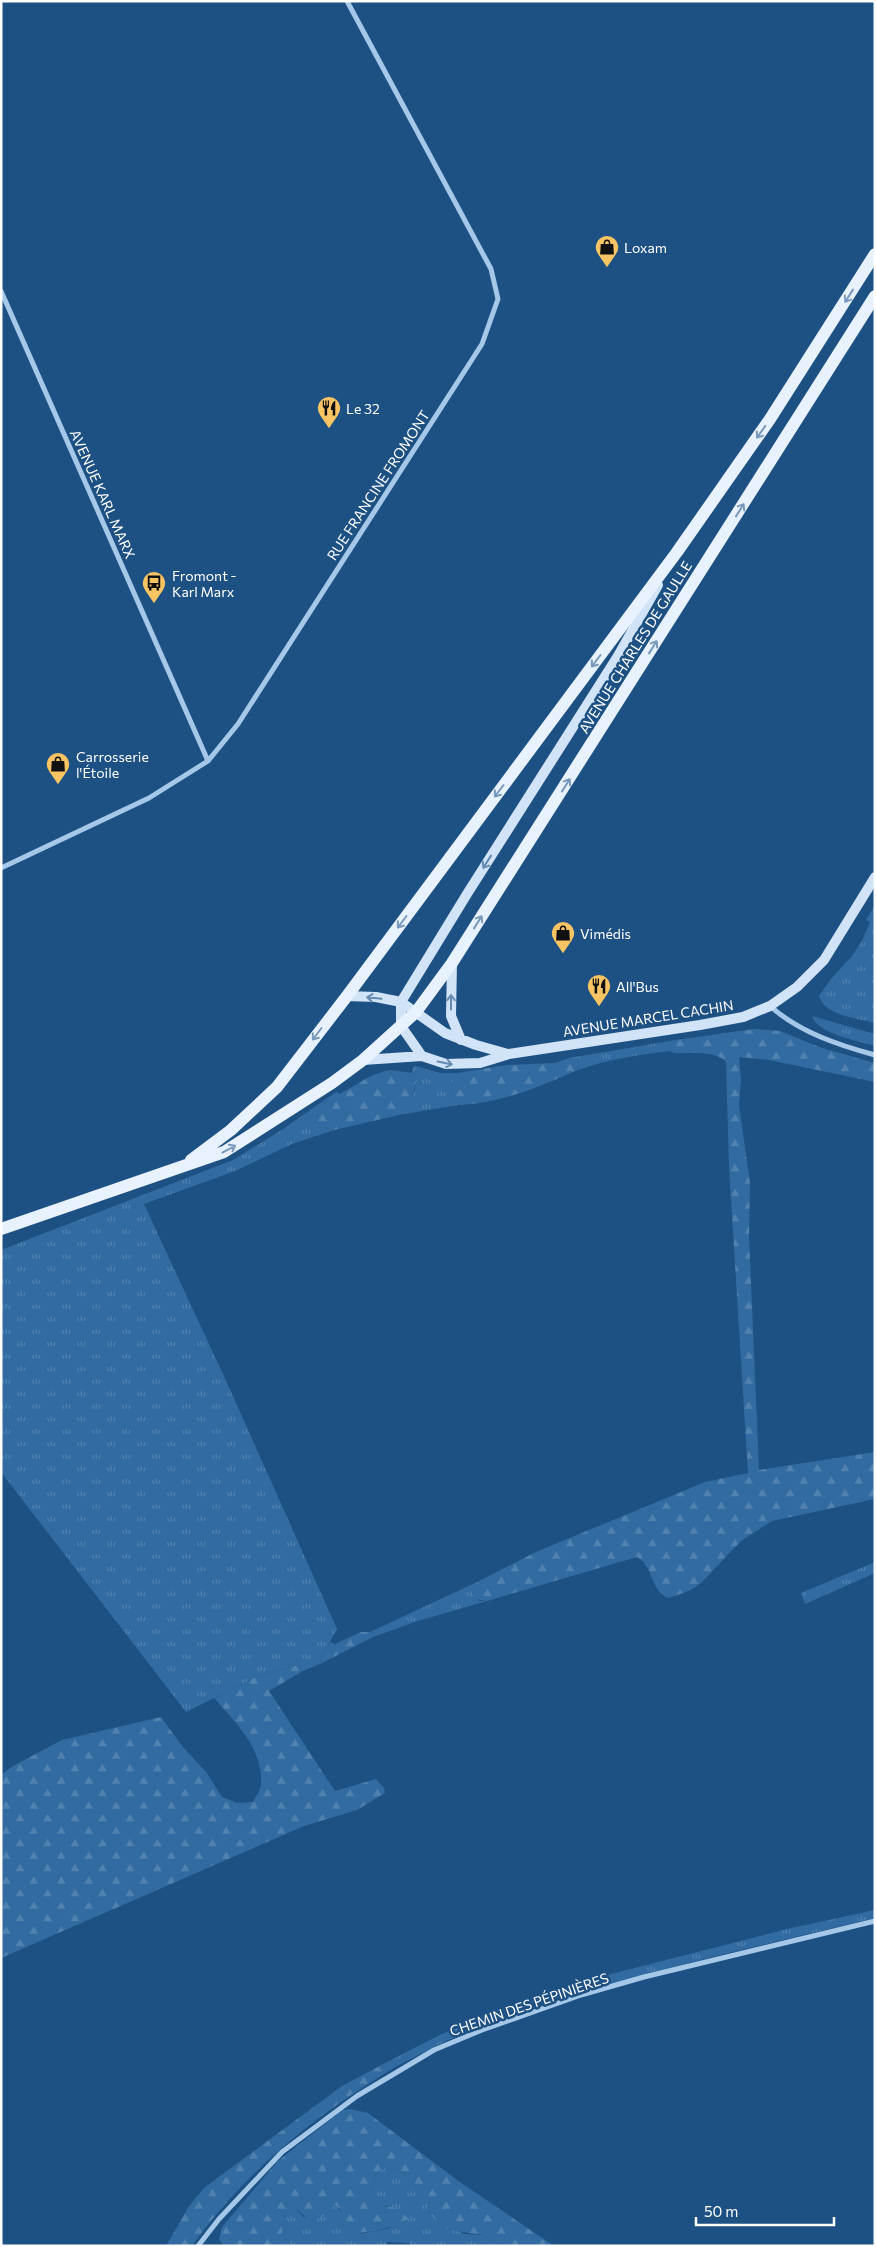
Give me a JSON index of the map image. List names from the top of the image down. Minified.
{"streets":{"main road":["AVENUE CHARLES DE GAULLE"],"street":["RUE FRANCINE FROMONT","AVENUE KARL MARX","AVENUE MARCEL CACHIN","CHEMIN DES PÉPINIÈRES"]},"crossings":[["RUE FRANCINE FROMONT","AVENUE KARL MARX"],["AVENUE CHARLES DE GAULLE","AVENUE MARCEL CACHIN"]],"places":{"shop":["Loxam","Carrosserie l'Étoile","Vimédis"],"restaurant":["Le 32","All'Bus"],"bus stop":["Fromont - Karl Marx"]},"scale_bar":"50 m"}
